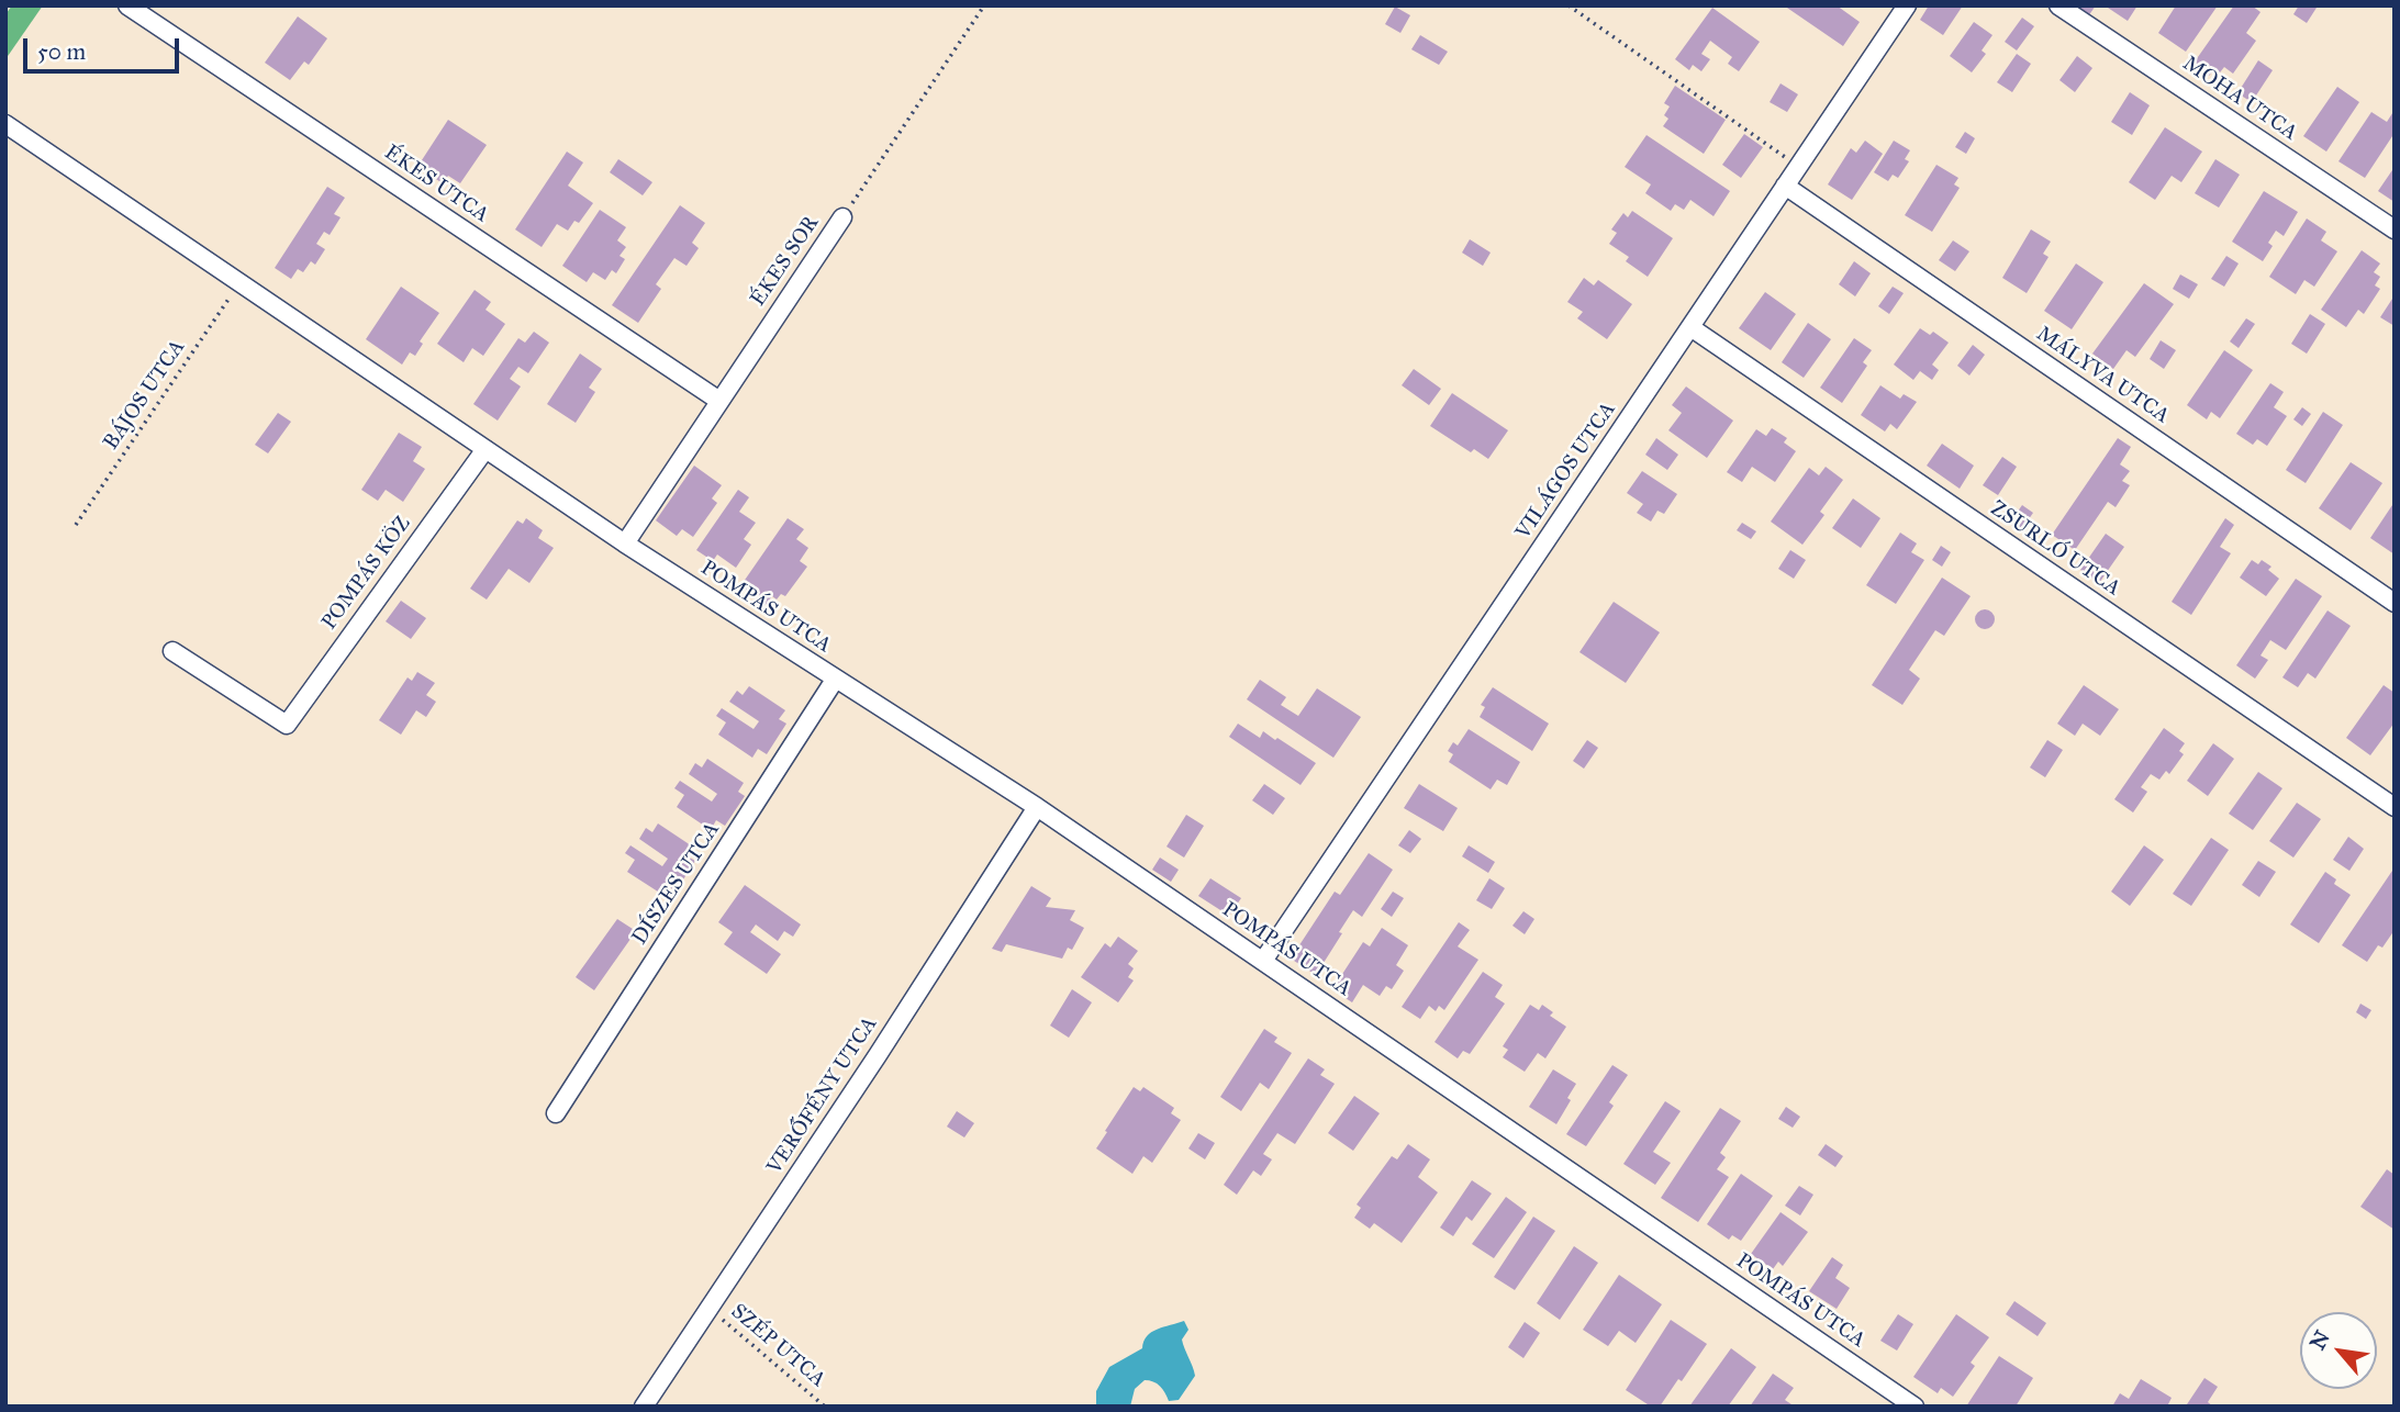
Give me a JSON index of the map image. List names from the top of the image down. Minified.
{"streets":{"street":["MOHA UTCA","ÉKES UTCA","ÉKES SOR","MÁLYVA UTCA","VILÁGOS UTCA","ZSURLÓ UTCA","POMPÁS KÖZ","POMPÁS UTCA","DÍSZES UTCA","VERŐFÉNY UTCA"],"path":["BÁJOS UTCA","SZÉP UTCA"]},"crossings":[["ÉKES UTCA","ÉKES SOR"],["ÉKES SOR","POMPÁS UTCA"],["MÁLYVA UTCA","VILÁGOS UTCA"],["BÁJOS UTCA","POMPÁS UTCA"],["VILÁGOS UTCA","ZSURLÓ UTCA"],["VILÁGOS UTCA","POMPÁS UTCA"],["POMPÁS KÖZ","POMPÁS UTCA"],["POMPÁS UTCA","DÍSZES UTCA"],["POMPÁS UTCA","VERŐFÉNY UTCA"],["VERŐFÉNY UTCA","SZÉP UTCA"]],"scale_bar":"50 m","north":"top left"}
